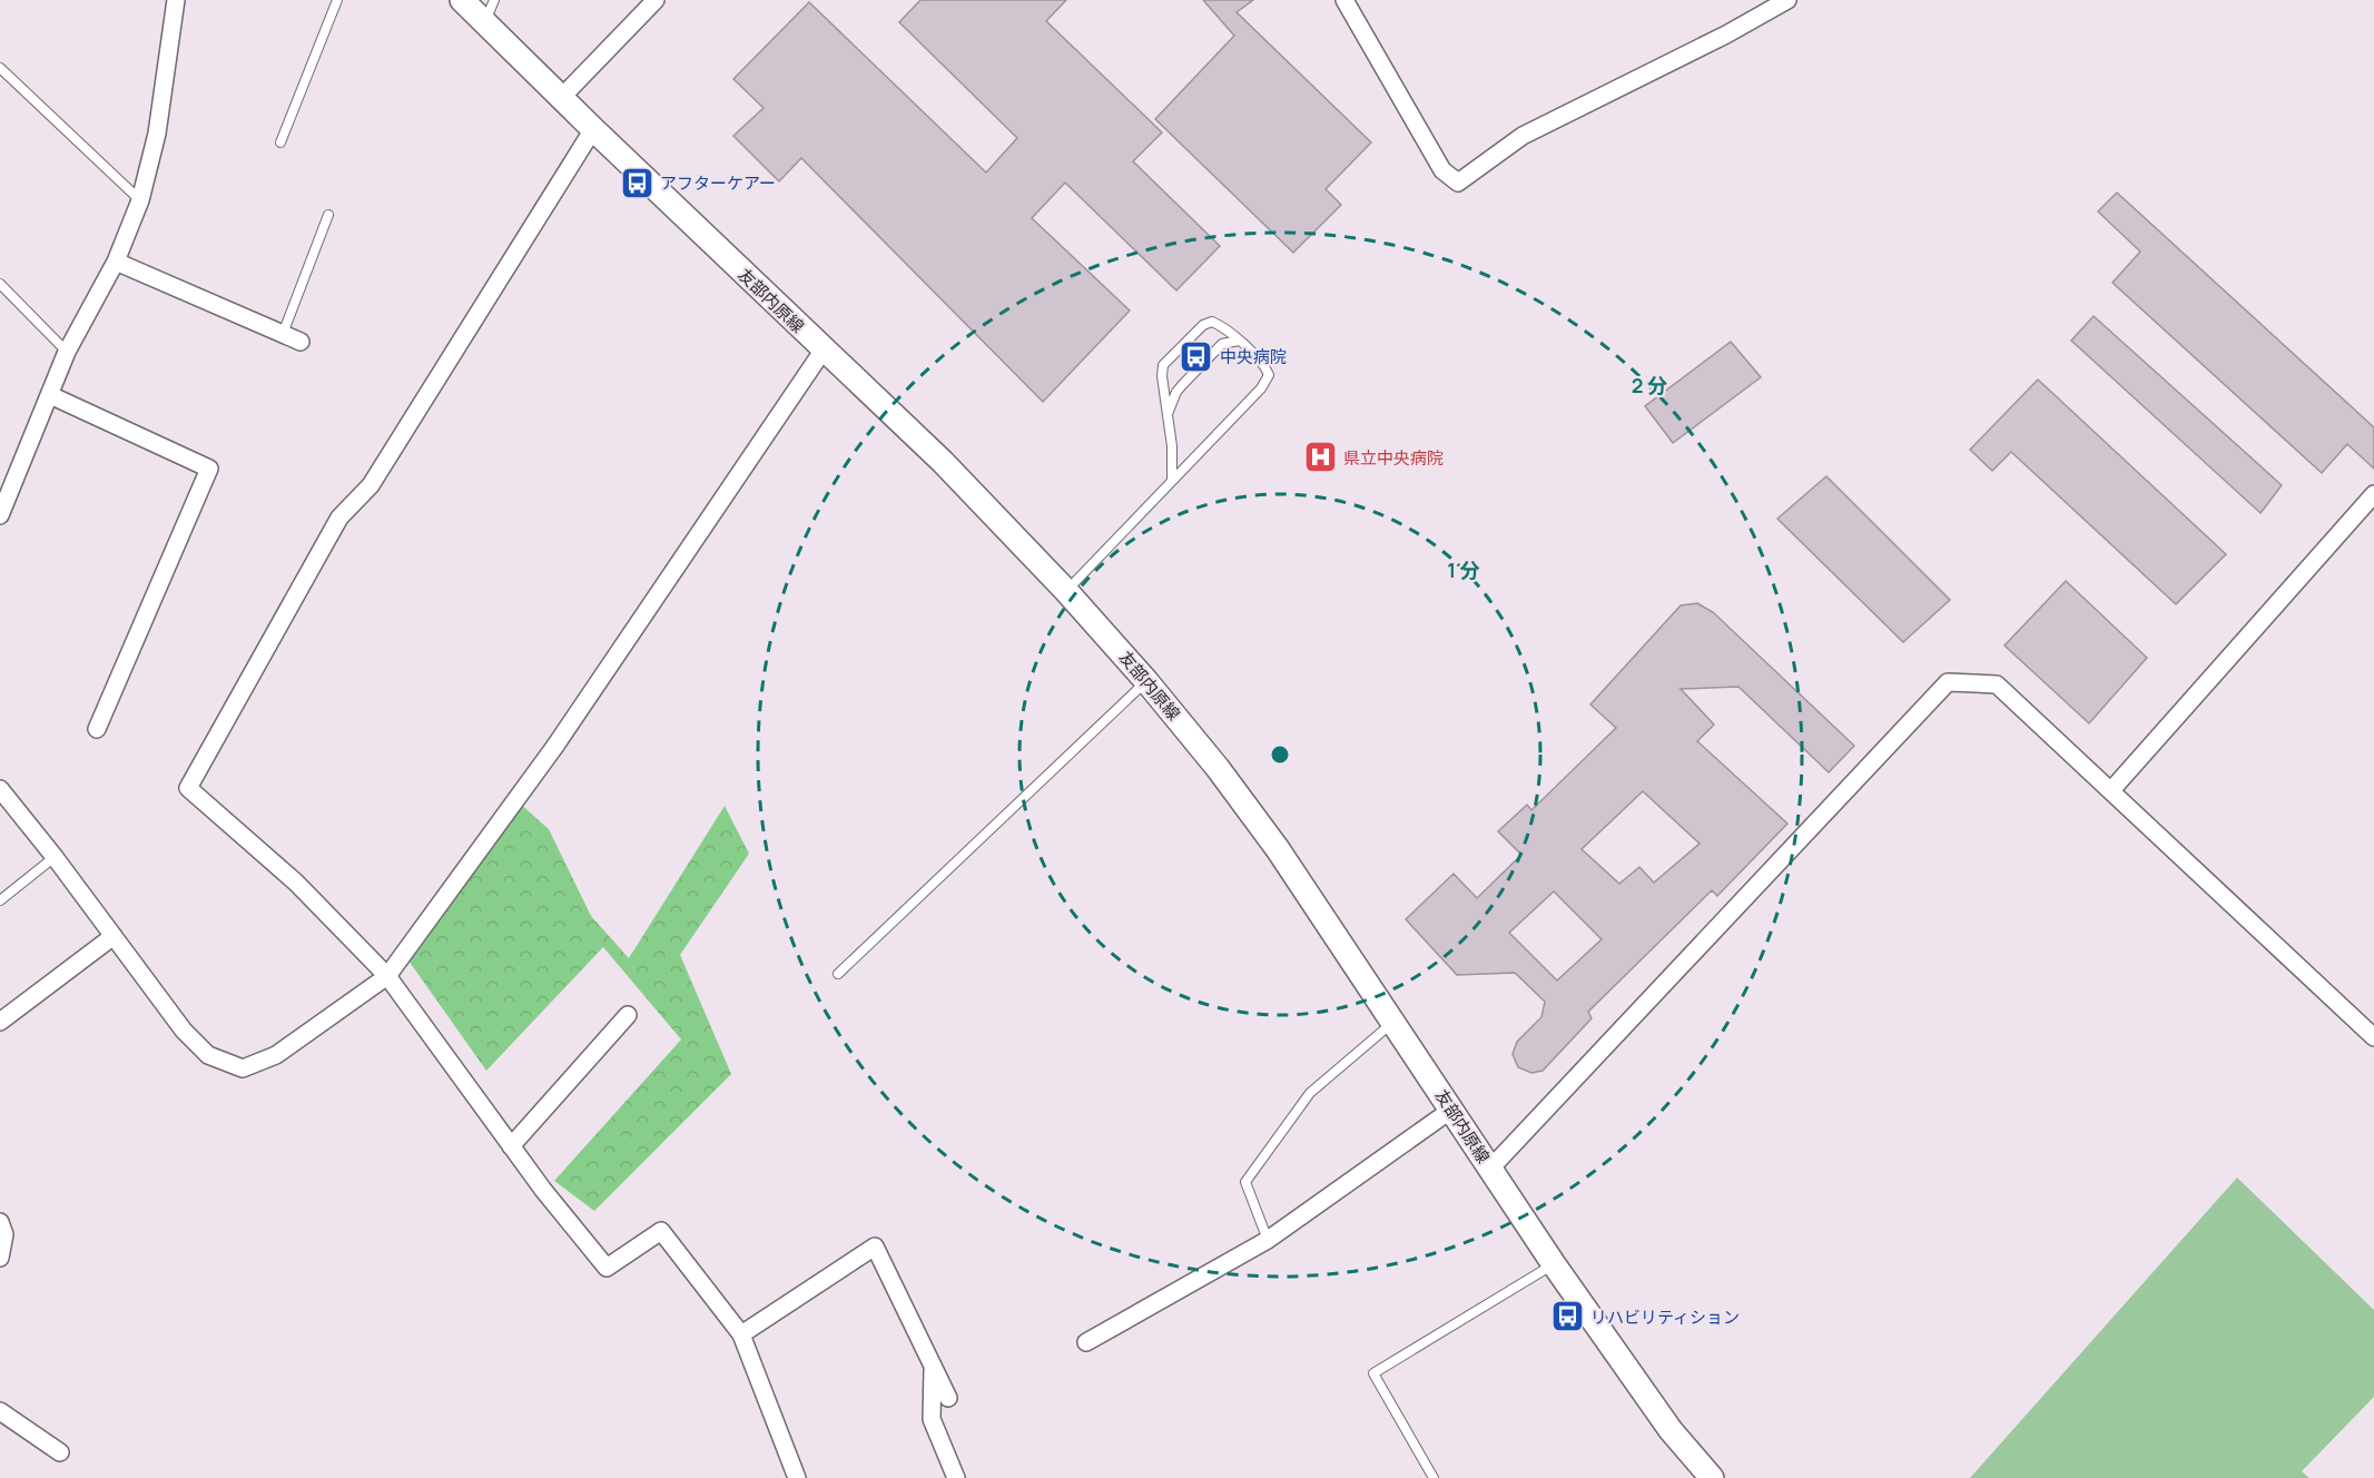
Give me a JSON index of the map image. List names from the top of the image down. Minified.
{"streets":{"main road":["友部内原線"]},"places":{"bus stop":["アフターケアー","中央病院","リハビリティション"],"hospital":["県立中央病院"]},"rings":["2 分","1 分"]}
